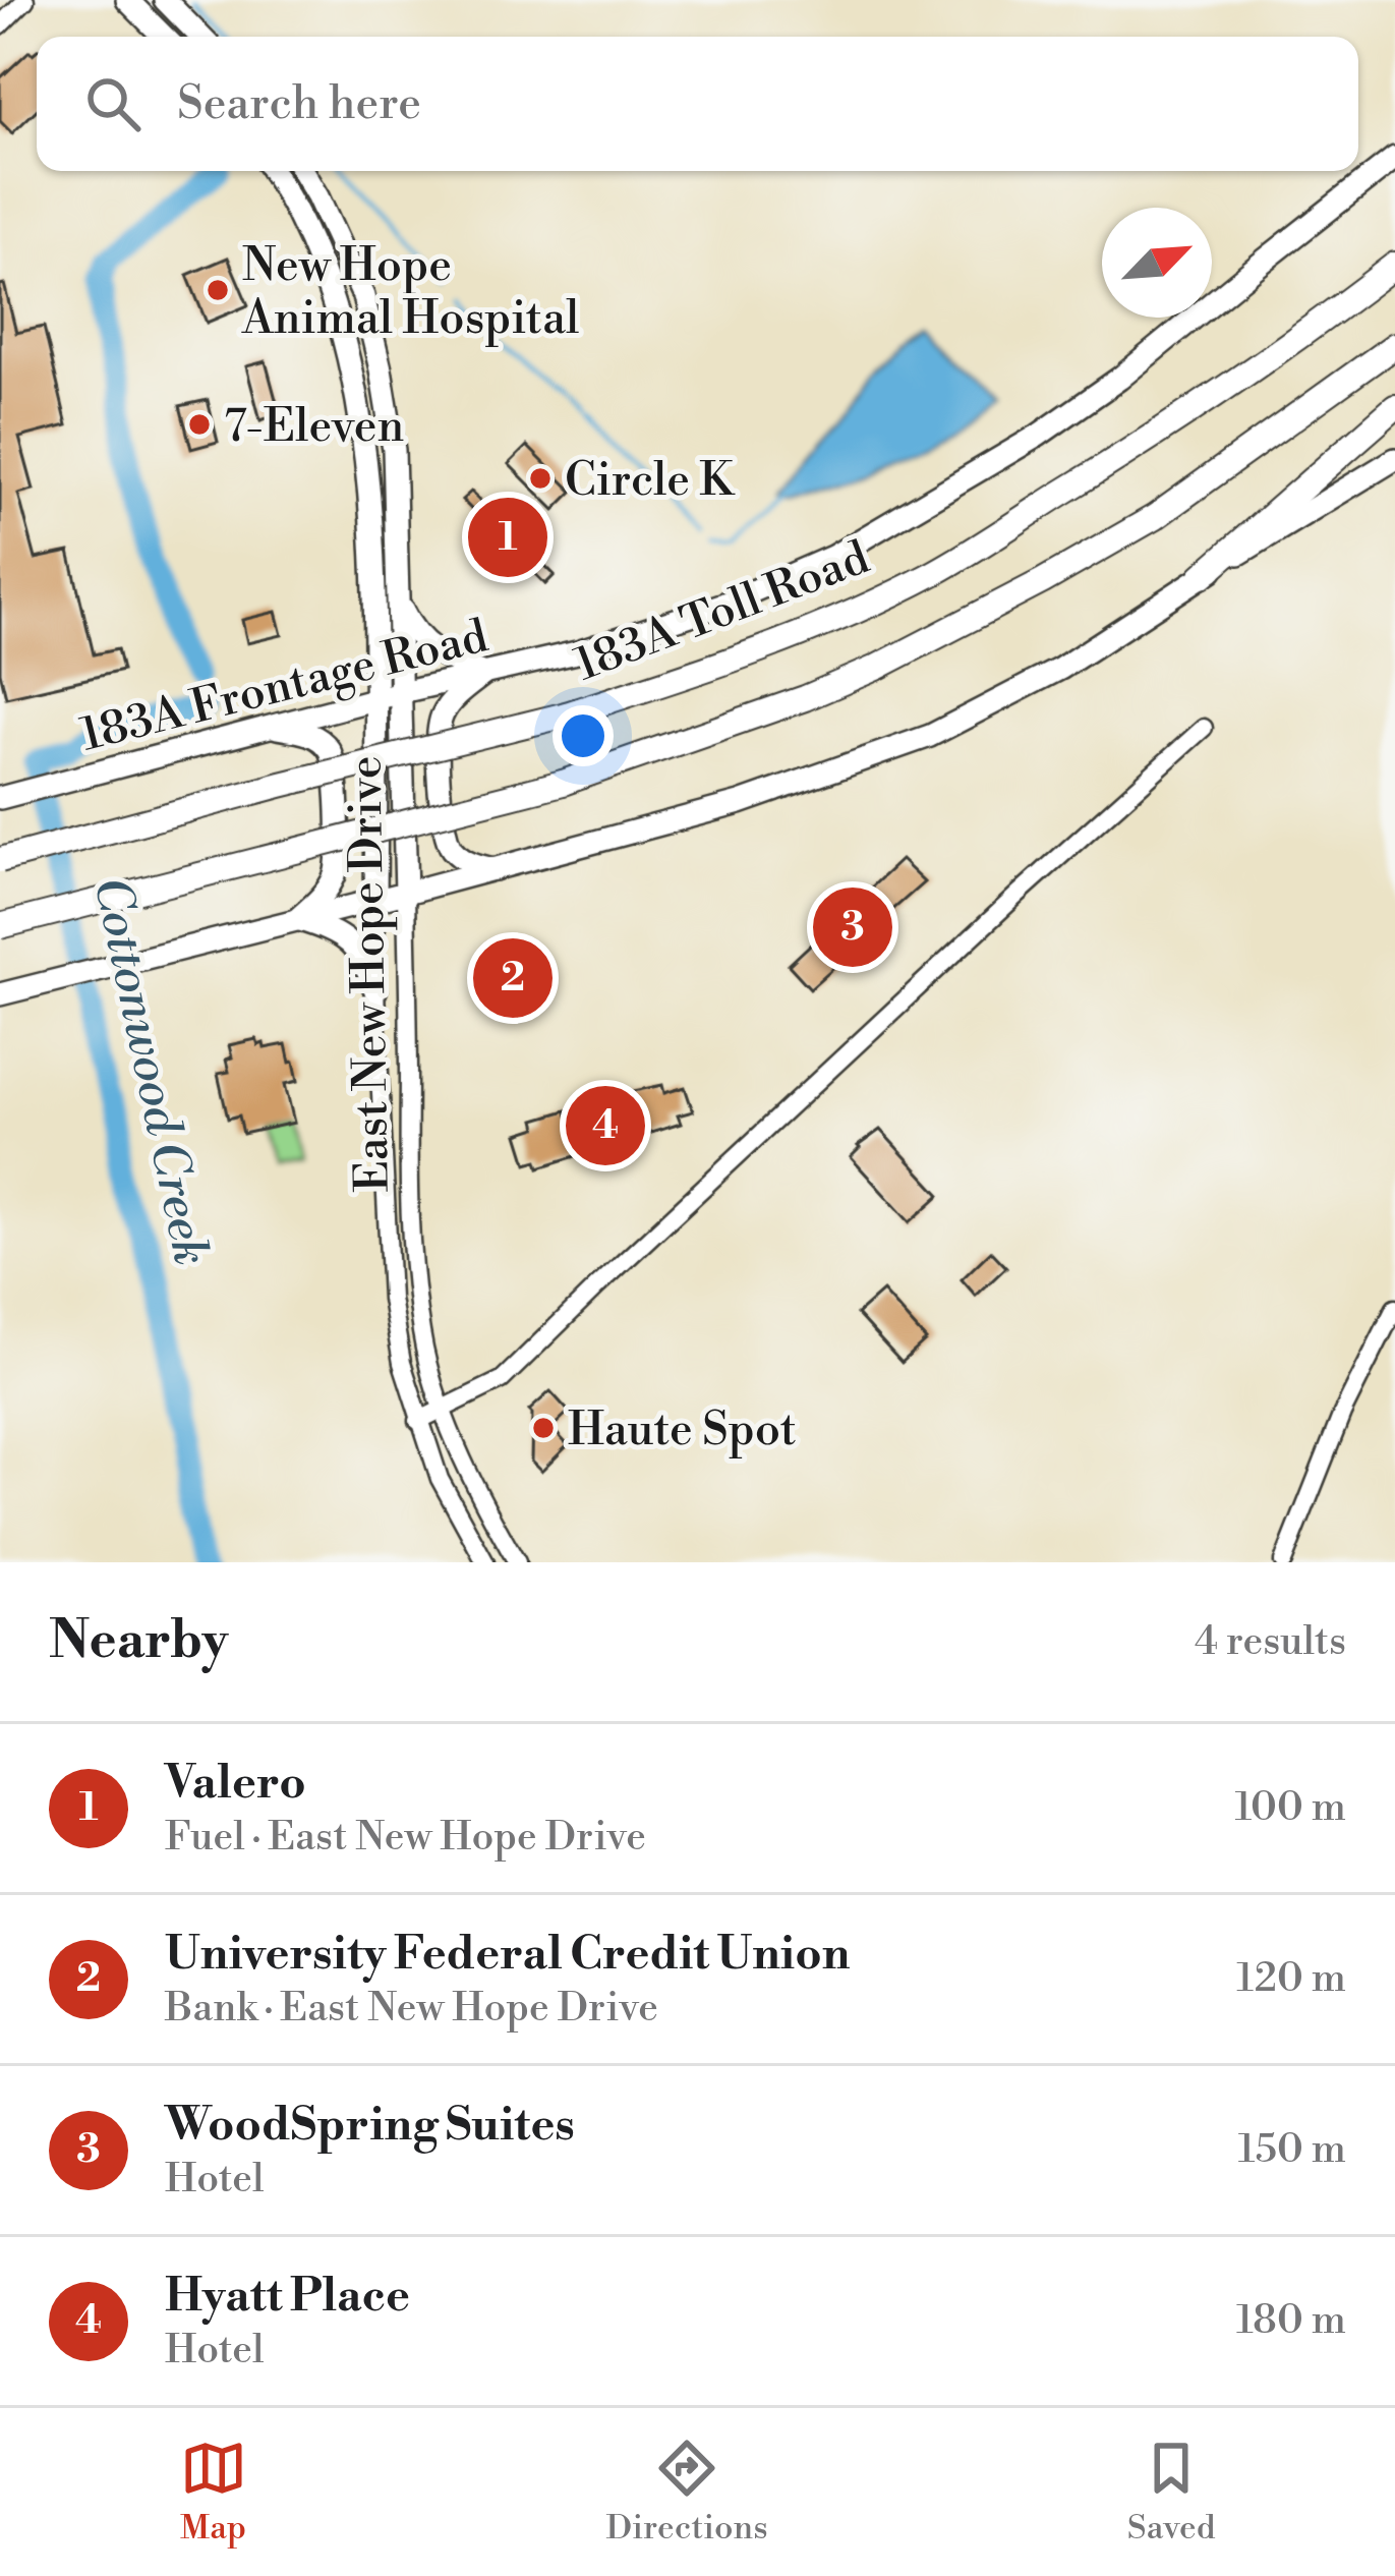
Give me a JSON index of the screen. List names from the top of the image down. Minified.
{"streets":{"highway":["183A Toll Road"],"main road":["183A Frontage Road","East New Hope Drive"]},"crossings":[["183A Frontage Road","East New Hope Drive"]],"water":["Cottonwood Creek"],"places":["New Hope Animal Hospital","7-Eleven","Circle K","Haute Spot"],"north":"top right","page":{"search":"Search here","pins":["1","3","2","4"],"heading":["Nearby","4 results"],"list":[{"mark":"1","name":"Valero","note":"Fuel · East New Hope Drive","value":"100 m"},{"mark":"2","name":"University Federal Credit Union","note":"Bank · East New Hope Drive","value":"120 m"},{"mark":"3","name":"WoodSpring Suites","note":"Hotel","value":"150 m"},{"mark":"4","name":"Hyatt Place","note":"Hotel","value":"180 m"}],"nav":["Map","Directions","Saved"]}}
